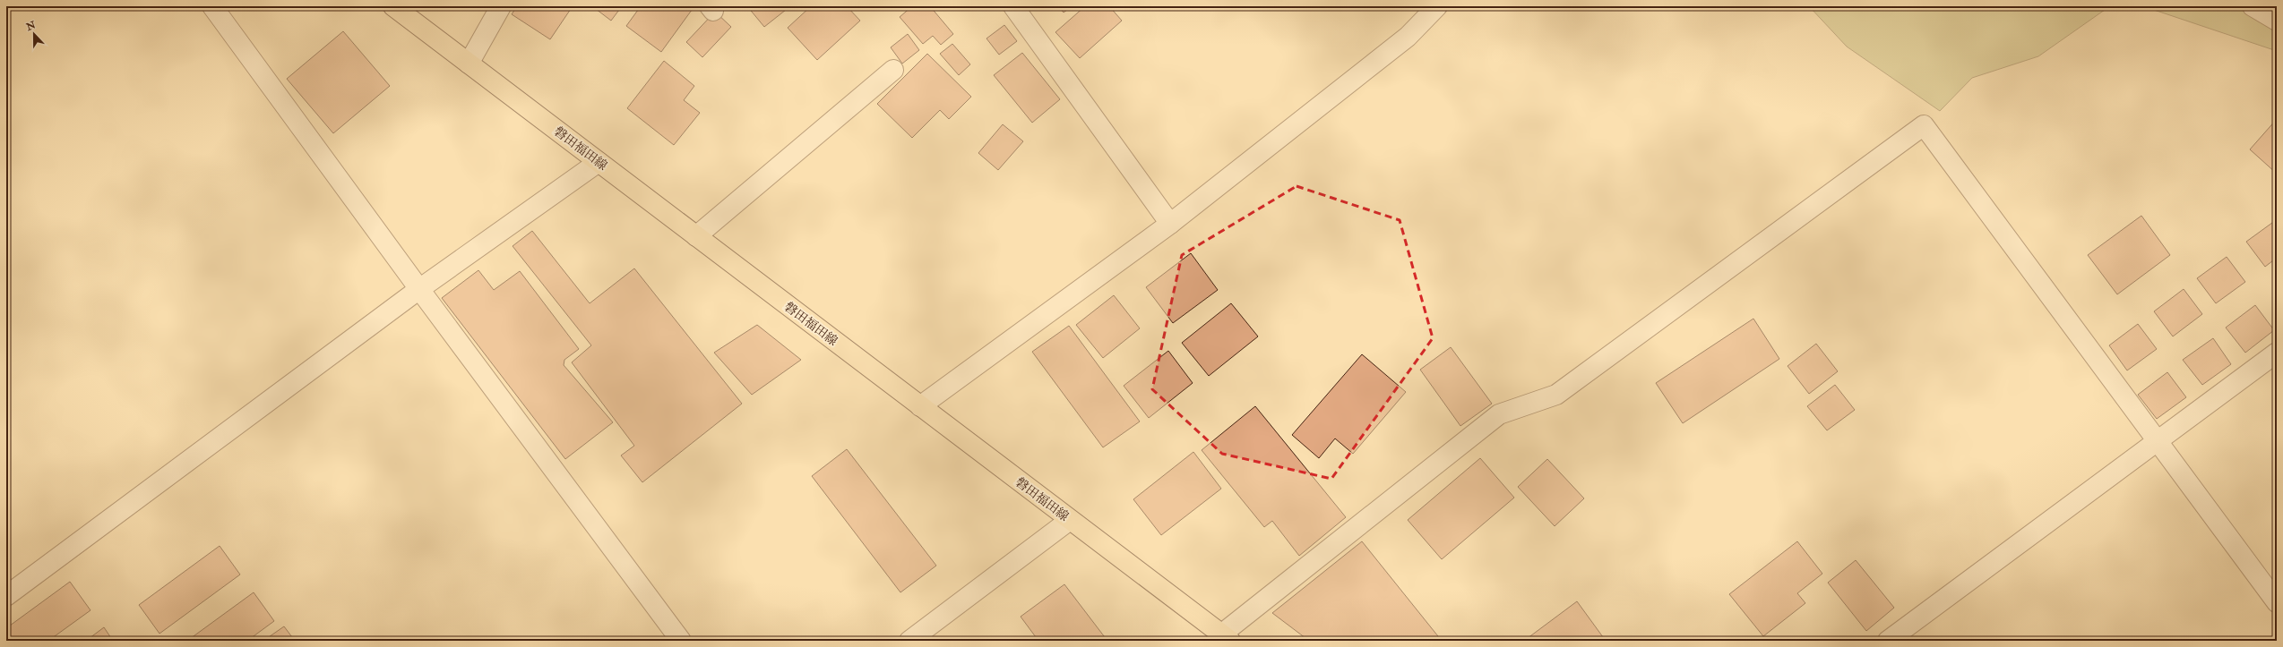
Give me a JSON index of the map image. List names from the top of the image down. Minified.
{"streets":{"main road":["磐田福田線"]},"north":"top"}
